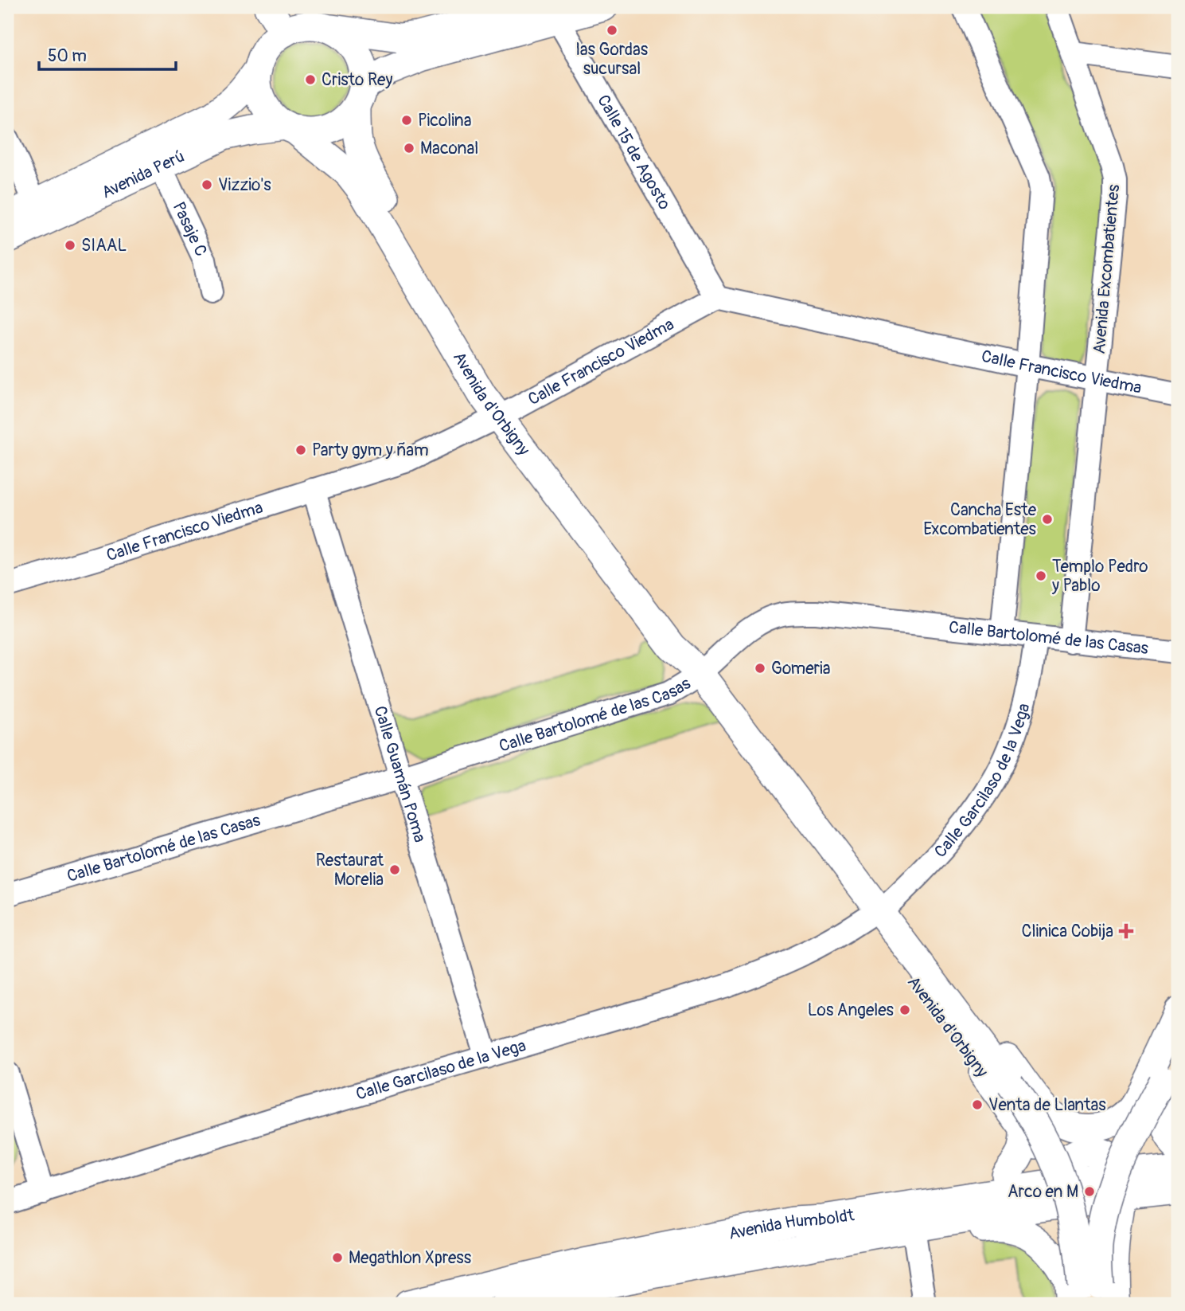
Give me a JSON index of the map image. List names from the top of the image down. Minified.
{"streets":{"main road":["Avenida Perú","Avenida d'Orbigny","Avenida Humboldt"],"street":["Calle 15 de Agosto","Pasaje C","Avenida Excombatientes","Calle Francisco Viedma","Calle Bartolomé de las Casas","Calle Guamán Poma","Calle Garcilaso de la Vega"]},"crossings":[["Calle 15 de Agosto","Calle Francisco Viedma"],["Avenida Perú","Pasaje C"],["Avenida Perú","Avenida d'Orbigny"],["Avenida Excombatientes","Calle Francisco Viedma"],["Avenida Excombatientes","Calle Bartolomé de las Casas"],["Calle Francisco Viedma","Avenida d'Orbigny"],["Calle Francisco Viedma","Calle Guamán Poma"],["Avenida d'Orbigny","Calle Bartolomé de las Casas"],["Avenida d'Orbigny","Calle Garcilaso de la Vega"],["Calle Bartolomé de las Casas","Calle Guamán Poma"],["Calle Bartolomé de las Casas","Calle Garcilaso de la Vega"],["Calle Guamán Poma","Calle Garcilaso de la Vega"]],"places":{"other":["las Gordas sucursal","Cristo Rey","Picolina","Maconal","Vizzio's","SIAAL","Party gym y ñam","Cancha Este Excombatientes","Templo Pedro y Pablo","Gomeria","Restaurat Morelia","Los Angeles","Venta de Llantas","Arco en M","Megathlon Xpress"],"health":["Clinica Cobija"]},"scale_bar":"50 m"}
